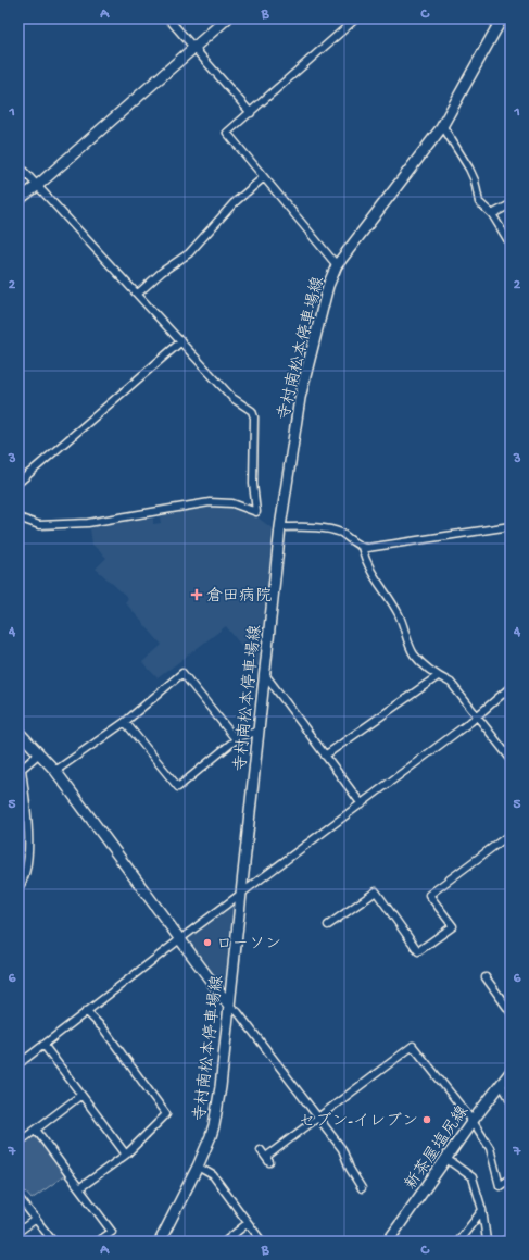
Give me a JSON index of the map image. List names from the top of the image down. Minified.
{"streets":{"main road":["寺村南松本停車場線","新茶屋塩尻線"]},"places":{"health":["倉田病院"],"other":["ローソン","セブン-イレブン"]},"grid":{"columns":["A","B","C"],"rows":["1","2","3","4","5","6","7"]}}
